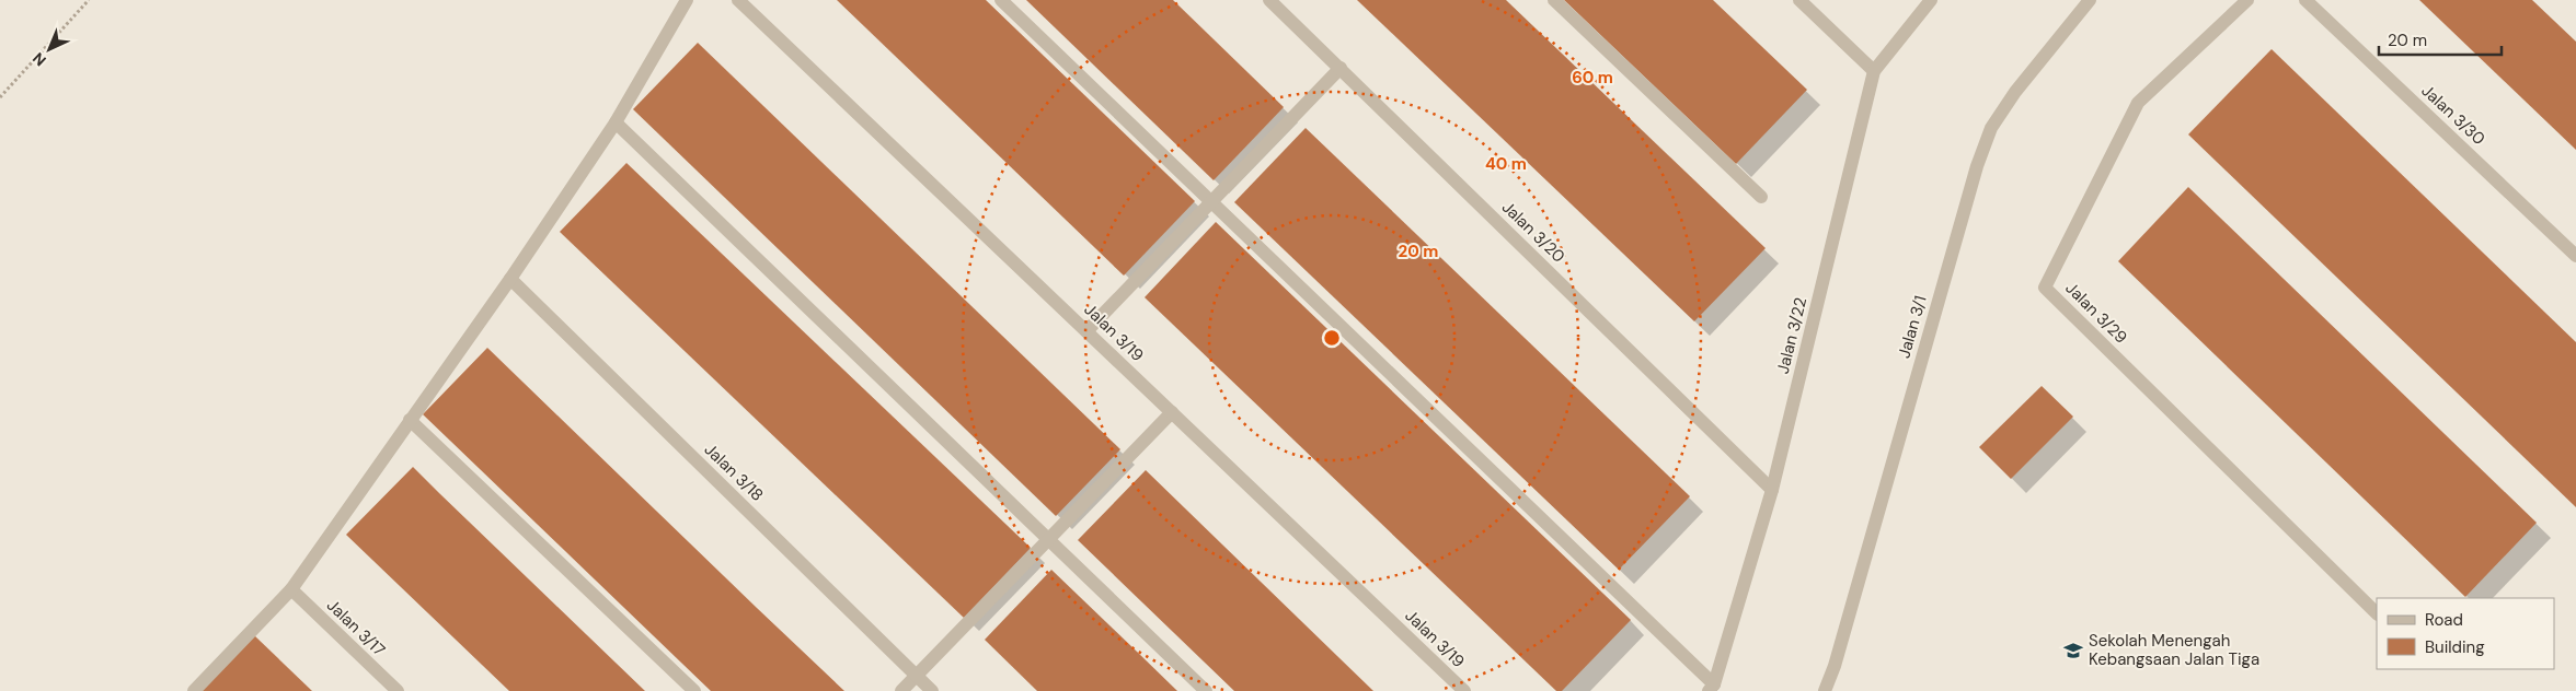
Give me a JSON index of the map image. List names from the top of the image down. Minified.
{"streets":{"street":["Jalan 3/30","Jalan 3/20","Jalan 3/29","Jalan 3/1","Jalan 3/19","Jalan 3/22","Jalan 3/18","Jalan 3/17"]},"crossings":[["Jalan 3/20","Jalan 3/22"]],"places":{"school or university":["Sekolah Menengah Kebangsaan Jalan Tiga"]},"legend":["Road","Building"],"scale_bar":"20 m","north":"bottom left","rings":["60 m","40 m","20 m"]}
